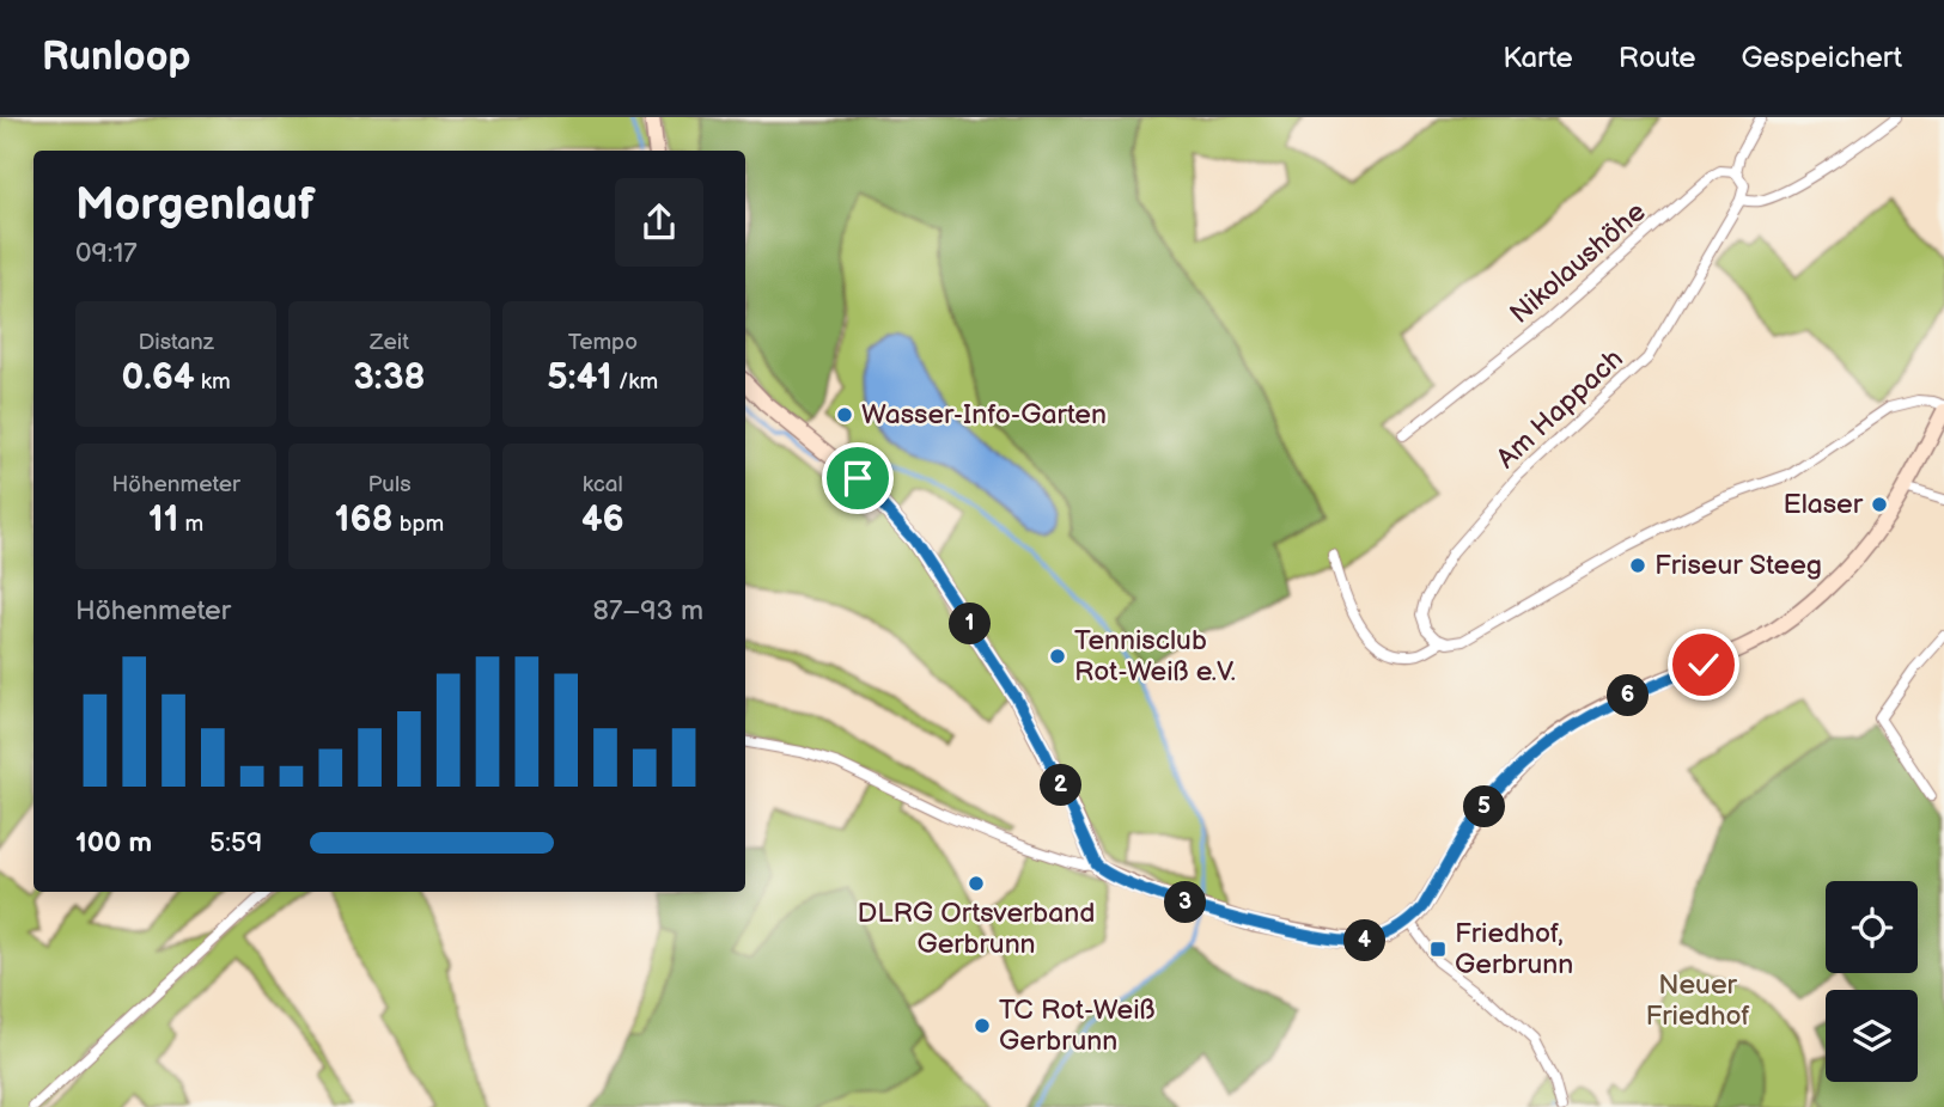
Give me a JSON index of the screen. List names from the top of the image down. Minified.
{"streets":{"street":["Nikolaushöhe","Am Happach"]},"parks":["Neuer Friedhof"],"places":{"other":["Wasser-Info-Garten","Elaser","Friseur Steeg","Tennisclub Rot-Weiß e.V.","DLRG Ortsverband Gerbrunn","TC Rot-Weiß Gerbrunn"],"transit":["Friedhof, Gerbrunn"]},"page":{"header":"Runloop","nav":["Karte","Route","Gespeichert"],"heading":["Morgenlauf","09:17"],"stats":[["Distanz","0.64 km"],["Zeit","3:38"],["Tempo","5:41 /km"],["Höhenmeter","11 m"],["Puls","168 bpm"],["kcal","46"]],"chart":["Höhenmeter","87–93 m"],"pins":["1","6","2","5","3","4"],"list":[{"name":"100 m","note":"5:59"}]}}
